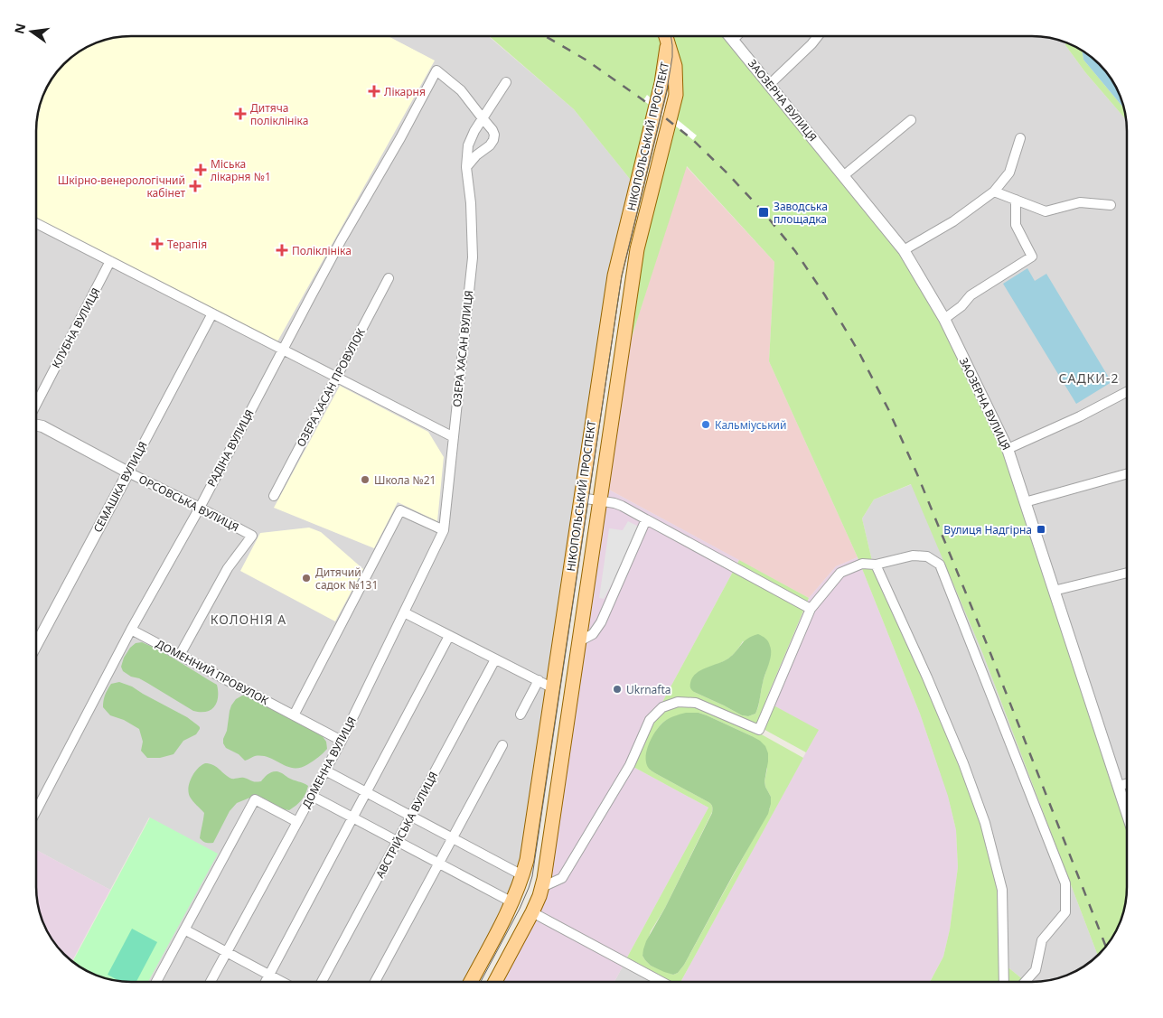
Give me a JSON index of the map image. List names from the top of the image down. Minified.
{"streets":{"main road":["НІКОПОЛЬСЬКИЙ ПРОСПЕКТ"],"street":["ЗАОЗЕРНА ВУЛИЦЯ","КЛУБНА ВУЛИЦЯ","ОЗЕРА ХАСАН ВУЛИЦЯ","ОЗЕРА ХАСАН ПРОВУЛОК","РАДІНА ВУЛИЦЯ","СЕМАШКА ВУЛИЦЯ","ОРСОВСЬКА ВУЛИЦЯ","ДОМЕННИЙ ПРОВУЛОК","ДОМЕННА ВУЛИЦЯ","АВСТРІЙСЬКА ВУЛИЦЯ"]},"crossings":[["ОЗЕРА ХАСАН ВУЛИЦЯ","РАДІНА ВУЛИЦЯ"],["ОЗЕРА ХАСАН ВУЛИЦЯ","ДОМЕННА ВУЛИЦЯ"],["РАДІНА ВУЛИЦЯ","ОРСОВСЬКА ВУЛИЦЯ"],["РАДІНА ВУЛИЦЯ","ДОМЕННИЙ ПРОВУЛОК"],["СЕМАШКА ВУЛИЦЯ","ОРСОВСЬКА ВУЛИЦЯ"],["ОРСОВСЬКА ВУЛИЦЯ","ДОМЕННИЙ ПРОВУЛОК"],["ДОМЕННИЙ ПРОВУЛОК","ДОМЕННА ВУЛИЦЯ"]],"districts":["САДКИ-2","КОЛОНІЯ А"],"places":{"health":["Лікарня","Дитяча поліклініка","Міська лікарня №1","Шкірно-венерологічний кабінет","Терапія","Поліклініка"],"transit":["Заводська площадка","Вулиця Надгірна"],"other":["Кальміуський","Школа №21","Дитячий садок №131","Ukrnafta"]},"north":"left"}
